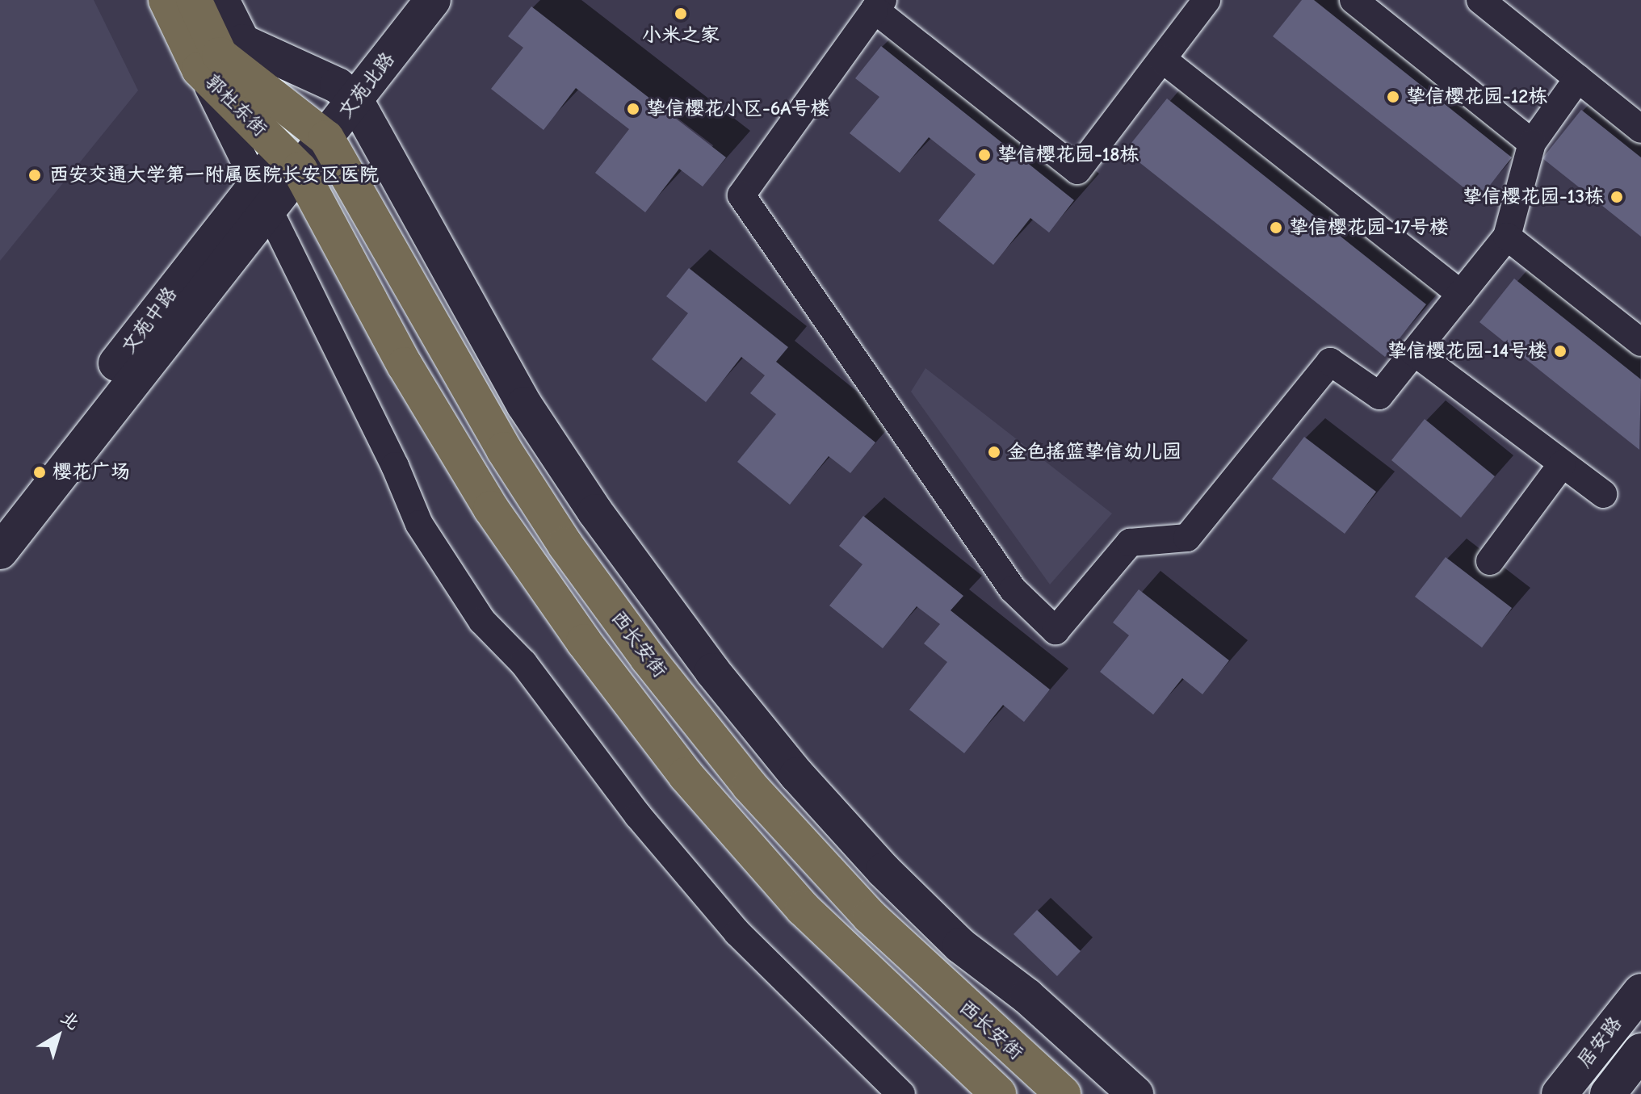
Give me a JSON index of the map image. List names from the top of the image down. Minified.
{"streets":{"main road":["郭杜东街","西长安街"],"street":["文苑北路","文苑中路","居安路"]},"crossings":[["文苑北路","郭杜东街"],["文苑北路","文苑中路"],["文苑北路","西长安街"],["郭杜东街","文苑中路"],["郭杜东街","西长安街"],["文苑中路","西长安街"]],"places":["小米之家","挚信樱花园-12栋","挚信樱花小区-6A号楼","挚信樱花园-18栋","西安交通大学第一附属医院长安区医院","挚信樱花园-13栋","挚信樱花园-17号楼","挚信樱花园-14号楼","金色摇篮挚信幼儿园","樱花广场"],"north":"top right"}
